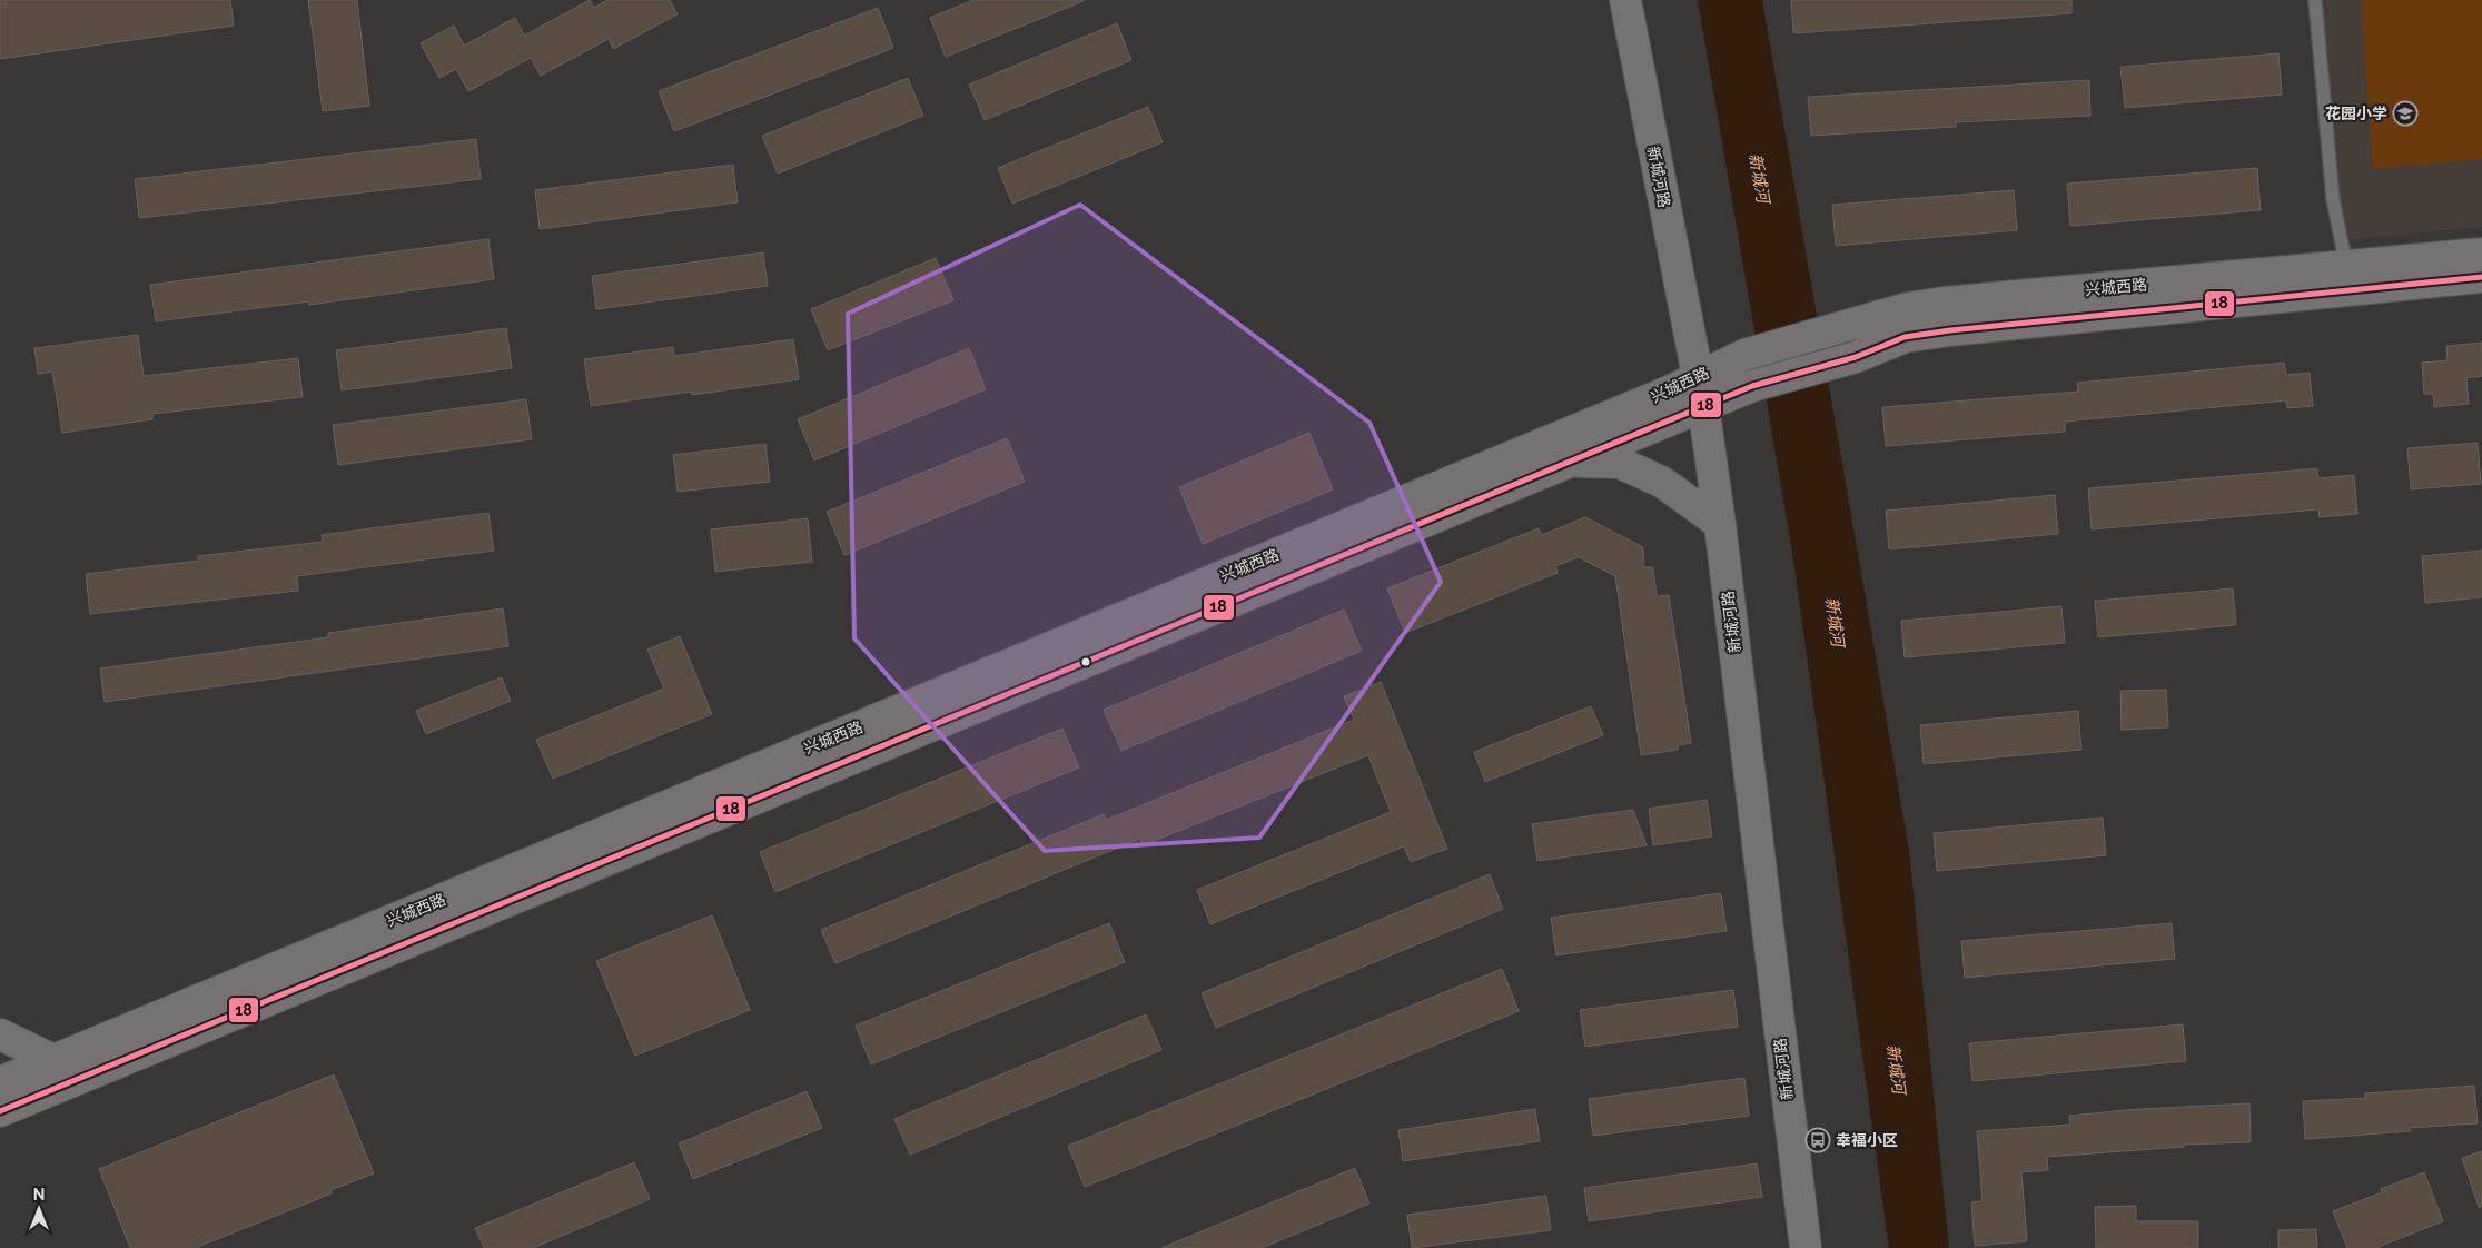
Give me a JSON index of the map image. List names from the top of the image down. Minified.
{"streets":{"street":["新城河路","兴城西路"]},"crossings":[["新城河路","兴城西路"]],"water":["新城河"],"places":{"school or university":["花园小学"],"bus stop":["幸福小区"]},"lines":["transit line 18"],"north":"top"}
